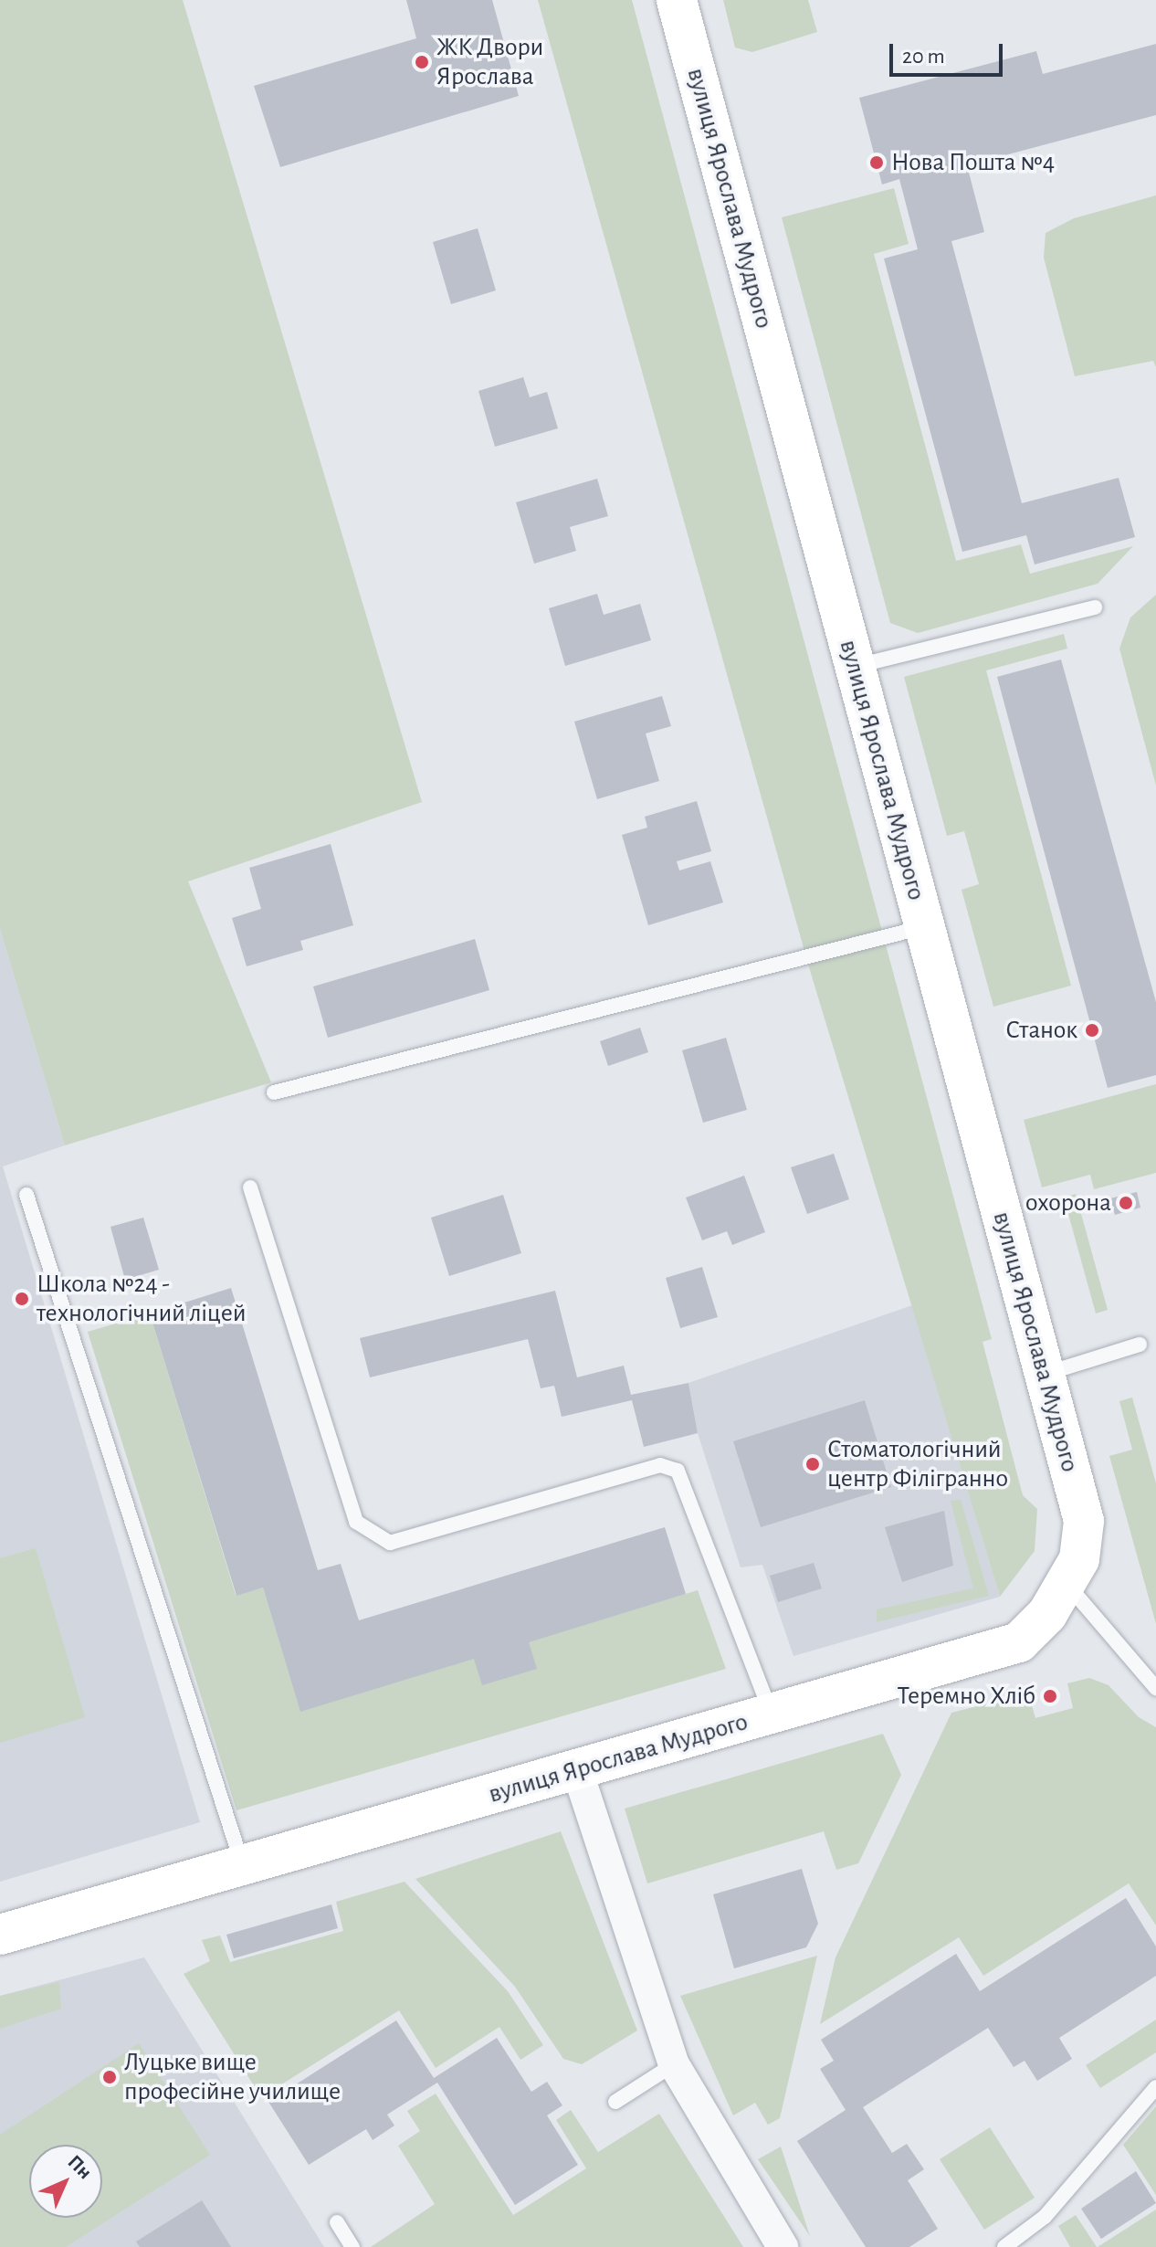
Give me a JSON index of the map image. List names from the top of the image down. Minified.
{"streets":{"main road":["вулиця Ярослава Мудрого"]},"places":["ЖК Двори Ярослава","Нова Пошта №4","Станок","охорона","Школа №24 - технологічний ліцей","Стоматологічний центр Філігранно","Теремно Хліб","Луцьке вище професійне училище"],"scale_bar":"20 m","north":"top right"}
